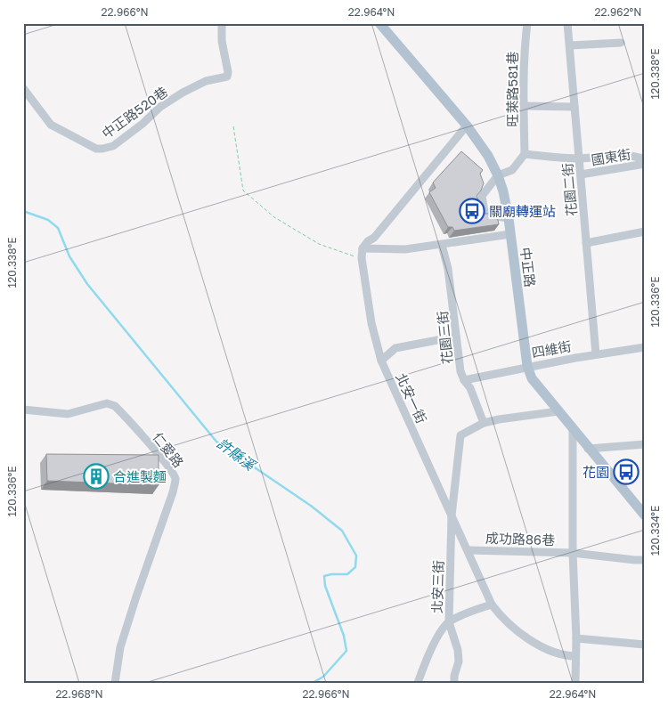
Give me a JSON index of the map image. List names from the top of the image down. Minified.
{"streets":{"main road":["中正路"],"street":["旺萊路581巷","中正路520巷","國東街","花園二街","花園三街","四維街","北安一街","仁愛路","成功路86巷","北安三街"]},"crossings":[["國東街","花園二街"],["花園二街","四維街"],["中正路","四維街"],["花園三街","四維街"],["北安一街","成功路86巷"],["北安一街","北安三街"]],"water":["許縣溪"],"places":{"bus stop":["關廟轉運站","花園"],"building":["合進製麵"]},"coordinates":["22.966°N","22.964°N","22.962°N","120.338°E","120.336°E","120.334°E","22.968°N"]}
